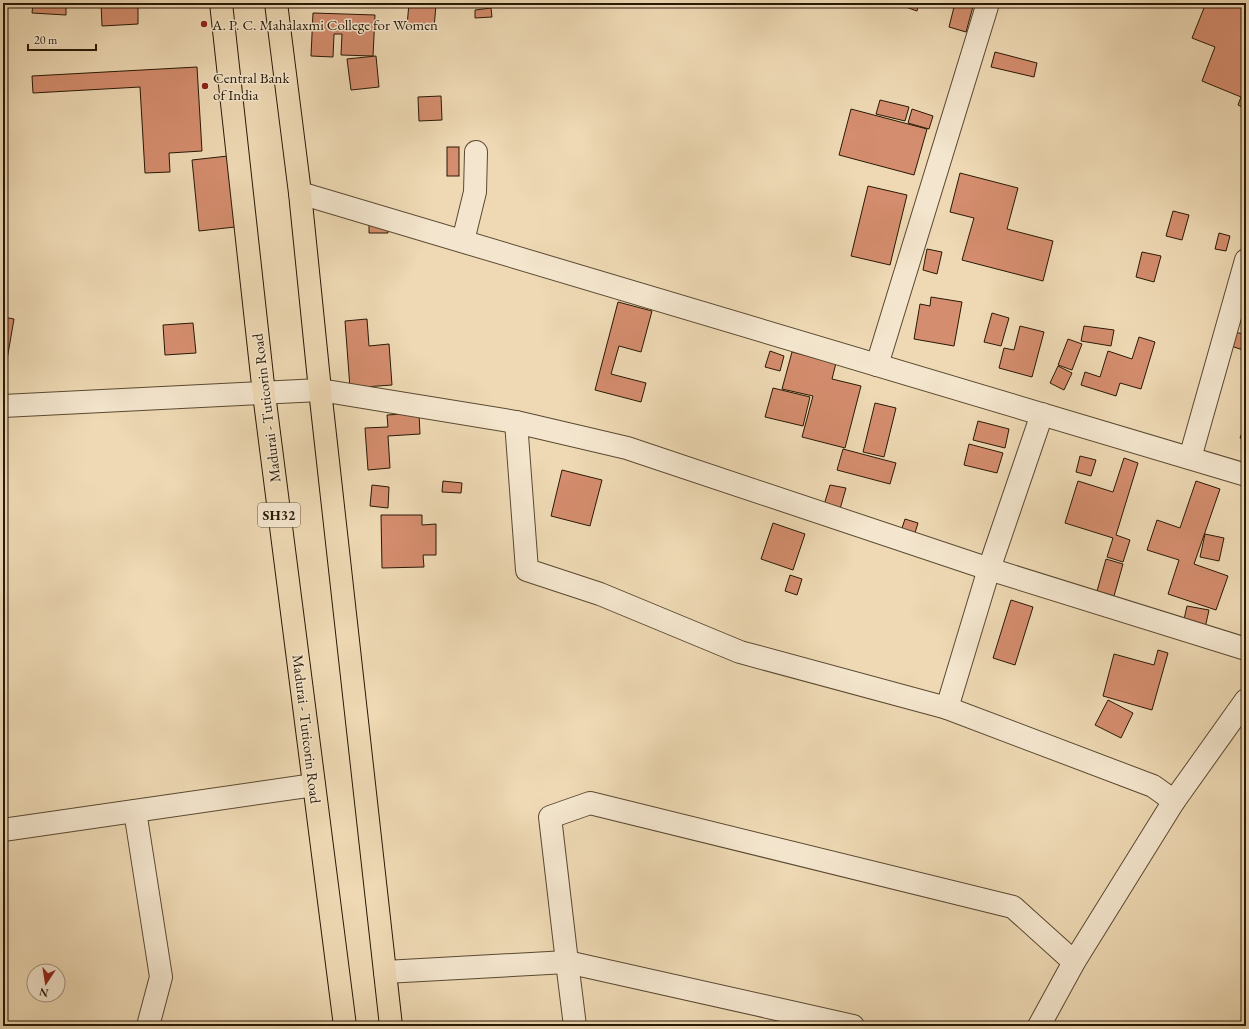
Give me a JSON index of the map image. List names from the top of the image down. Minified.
{"streets":{"main road":["Madurai - Tuticorin Road","SH32"]},"places":["A. P. C. Mahalaxmi College for Women","Central Bank of India"],"scale_bar":"20 m","north":"bottom"}
